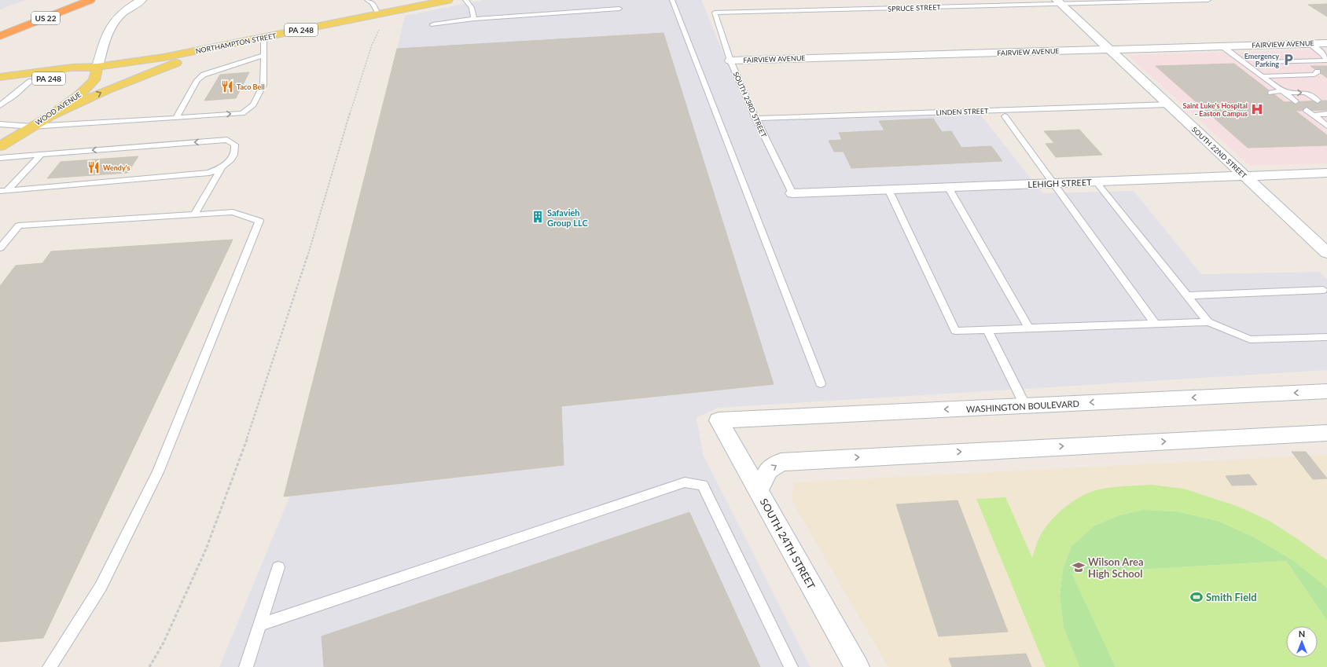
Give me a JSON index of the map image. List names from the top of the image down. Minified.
{"streets":{"highway":["US 22"],"main road":["PA 248","NORTHAMPTON STREET","WOOD AVENUE"],"street":["FAIRVIEW AVENUE","SOUTH 22ND STREET","LEHIGH STREET","WASHINGTON BOULEVARD","SOUTH 24TH STREET"],"lane":["SPRUCE STREET","SOUTH 23RD STREET","LINDEN STREET"]},"crossings":[["SPRUCE STREET","SOUTH 23RD STREET"],["SPRUCE STREET","SOUTH 22ND STREET"],["NORTHAMPTON STREET","WOOD AVENUE"],["FAIRVIEW AVENUE","SOUTH 23RD STREET"],["FAIRVIEW AVENUE","SOUTH 22ND STREET"],["SOUTH 23RD STREET","LINDEN STREET"],["SOUTH 23RD STREET","LEHIGH STREET"],["LINDEN STREET","SOUTH 22ND STREET"],["SOUTH 22ND STREET","LEHIGH STREET"],["WASHINGTON BOULEVARD","SOUTH 24TH STREET"]],"places":{"parking":["Emergency Parking"],"restaurant":["Taco Bell","Wendy's"],"hospital":["Saint Luke's Hospital - Easton Campus"],"building":["Safavieh Group LLC"],"school or university":["Wilson Area High School"],"sports":["Smith Field"]},"north":"top"}
